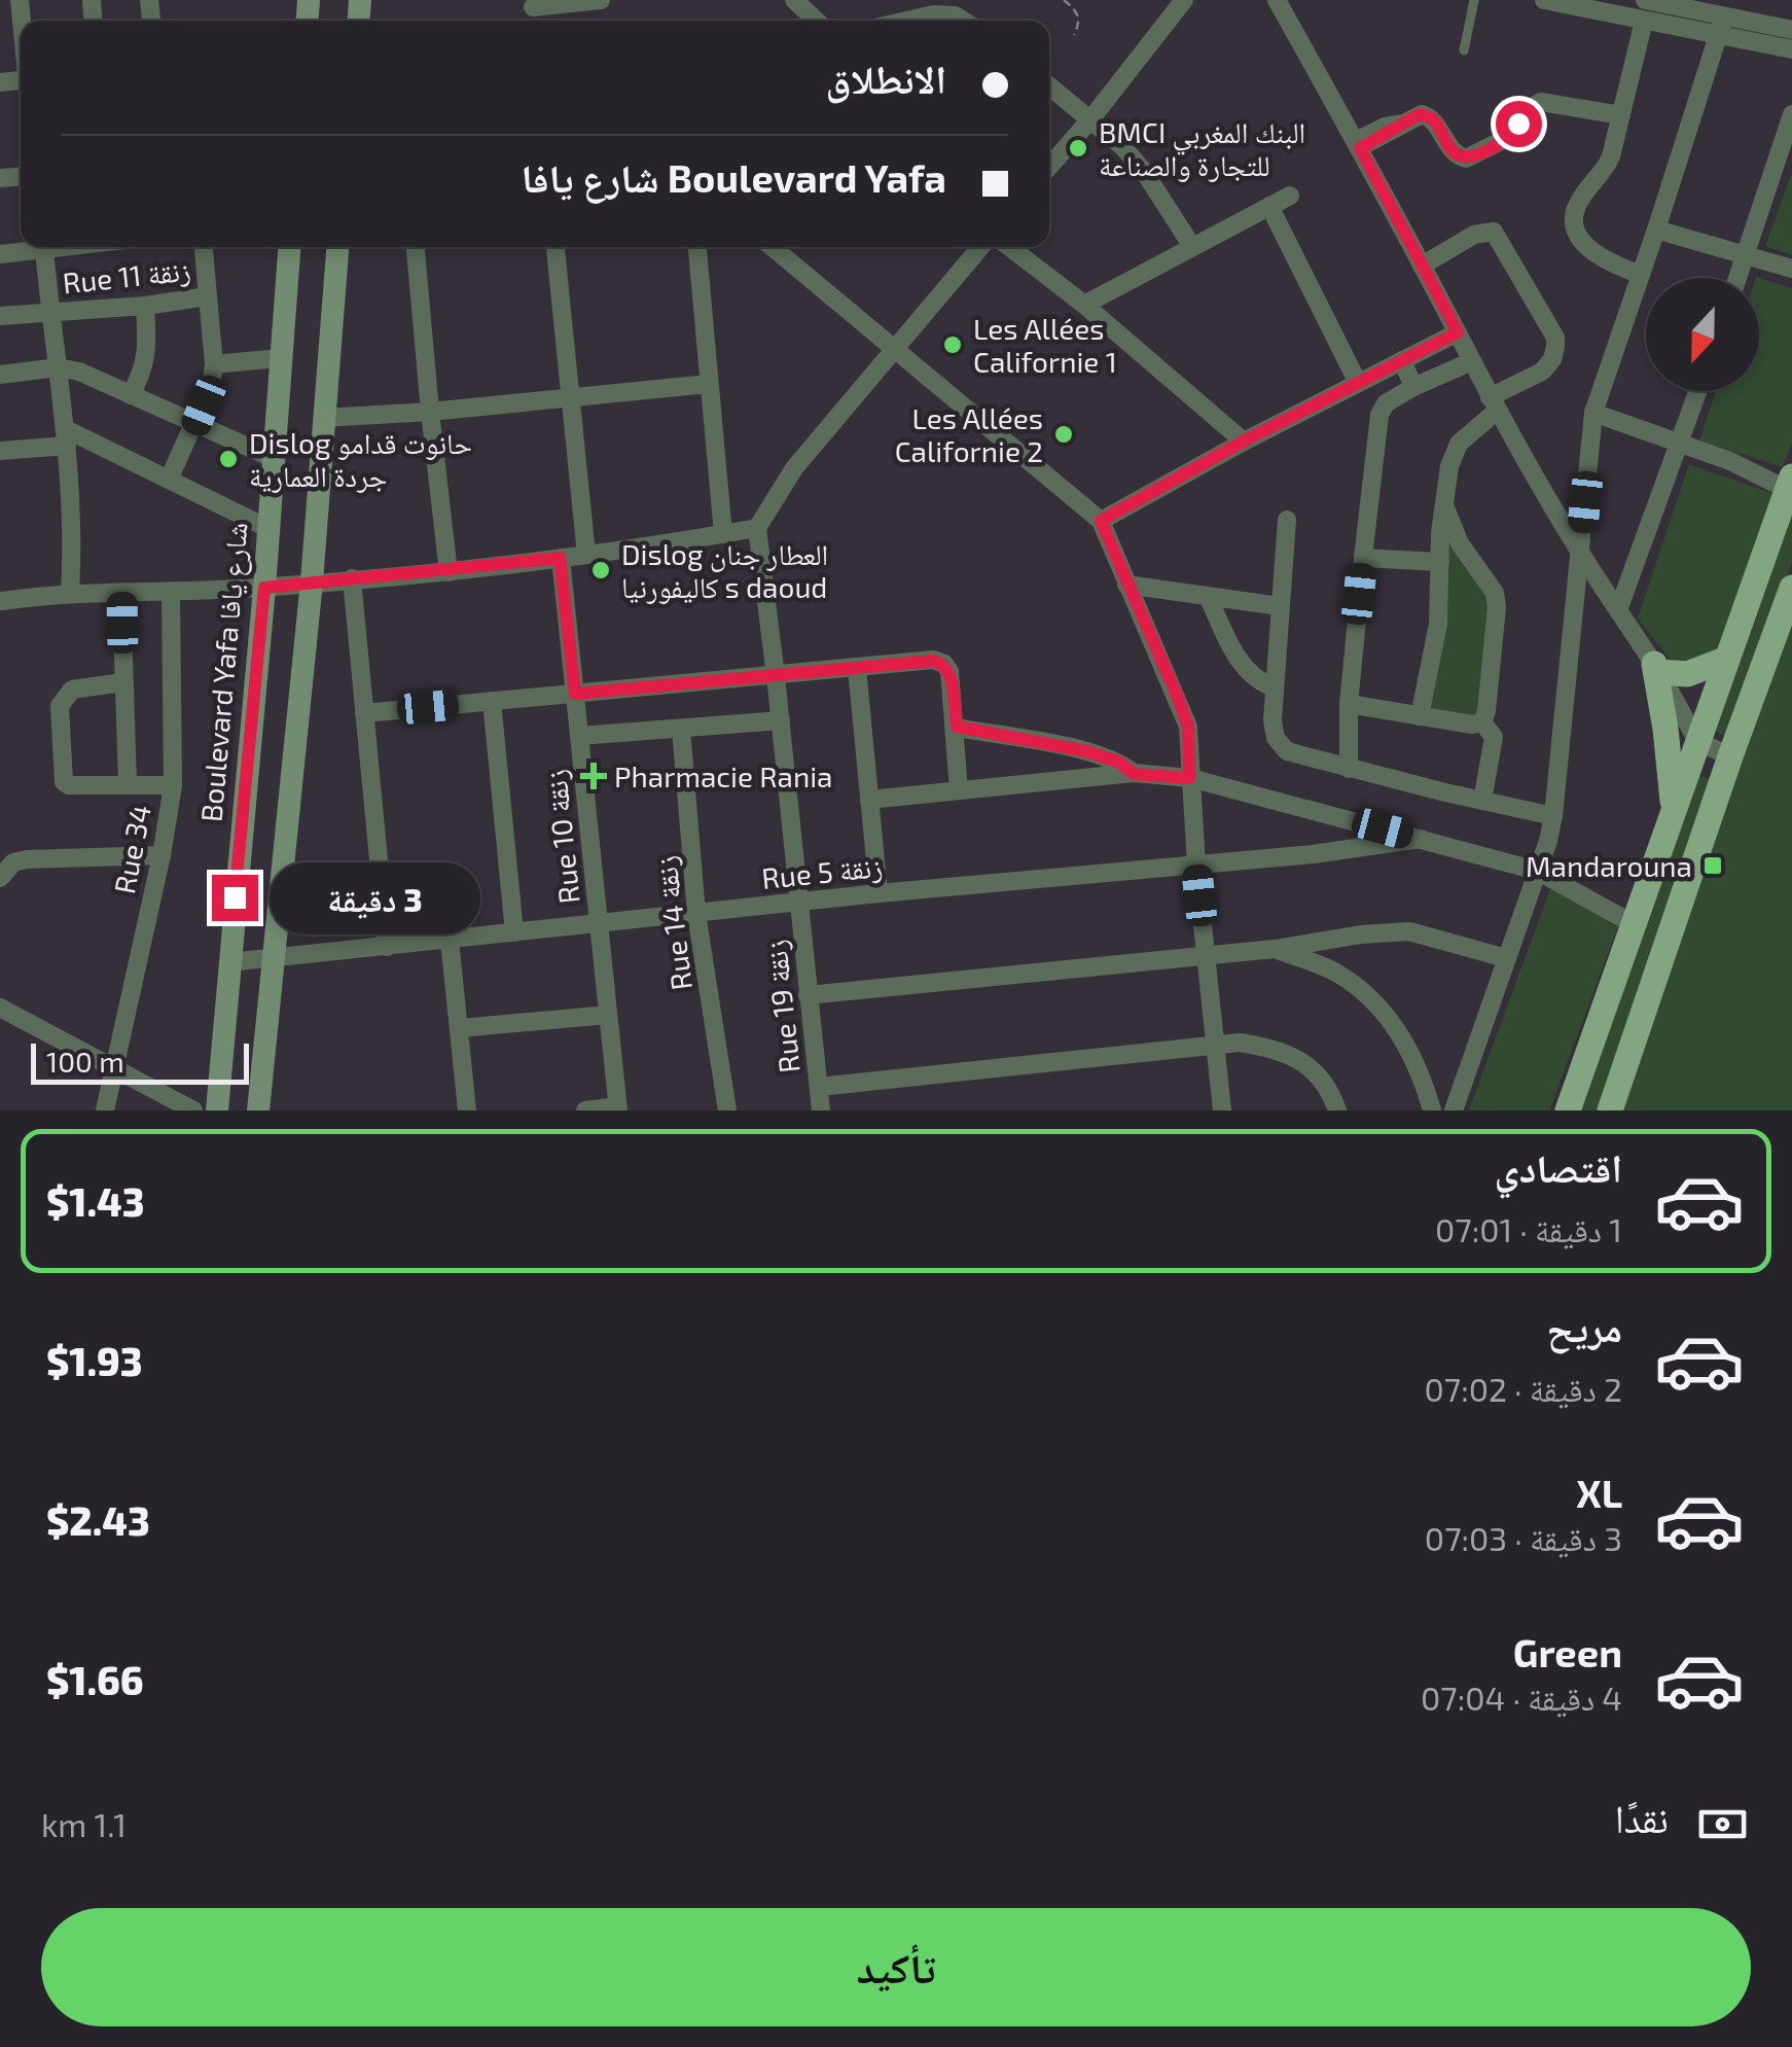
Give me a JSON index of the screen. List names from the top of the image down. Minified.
{"streets":{"street":["Rue 11 زنقة","Boulevard Yafa شارع يافا","Rue 10 زنقة","Rue 34","Rue 5 زنقة","Rue 14 زنقة","Rue 19 زنقة"]},"crossings":[["Boulevard Yafa شارع يافا","Rue 5 زنقة"],["Rue 10 زنقة","Rue 5 زنقة"],["Rue 5 زنقة","Rue 14 زنقة"],["Rue 5 زنقة","Rue 19 زنقة"]],"places":{"other":["BMCI البنك المغربي للتجارة والصناعة","Les Allées Californie 1","Les Allées Californie 2","Dislog حانوت قدامو جردة العمارية","Dislog العطار جنان كاليفورنيا s daoud"],"health":["Pharmacie Rania"],"transit":["Mandarouna"]},"scale_bar":"100 m","north":"bottom","page":{"banner":["الانطلاق","Boulevard Yafa شارع يافا"],"bubble":"3 دقيقة","scale":"100 m","list":[{"name":"اقتصادي","note":"1 دقيقة · 07:01","value":"$1.43"},{"name":"مريح","note":"2 دقيقة · 07:02","value":"$1.93"},{"name":"XL","note":"3 دقيقة · 07:03","value":"$2.43"},{"name":"Green","note":"4 دقيقة · 07:04","value":"$1.66"}],"pay":["نقدًا","1.1 km"],"buttons":"تأكيد"}}
